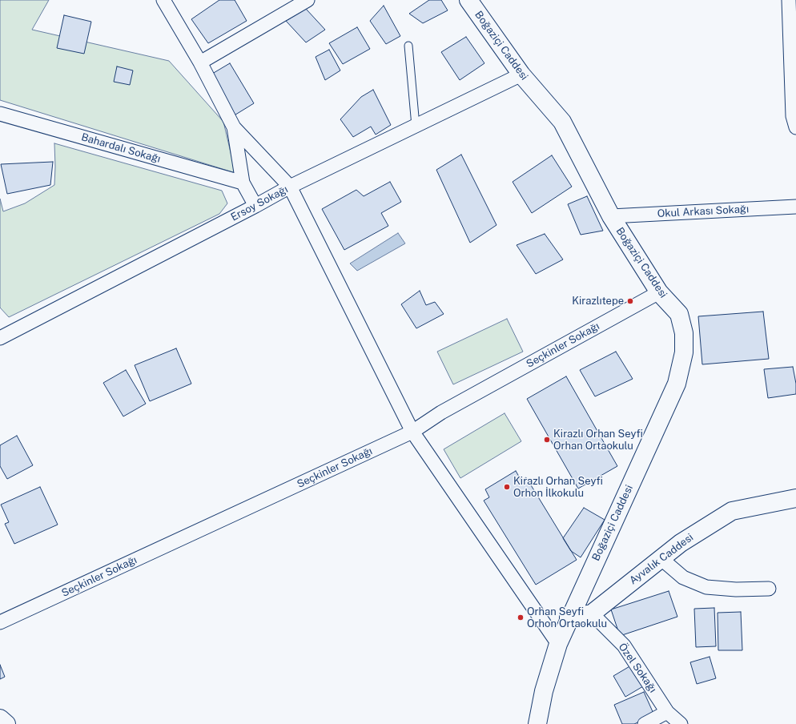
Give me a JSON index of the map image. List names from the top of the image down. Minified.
{"streets":{"street":["Boğaziçi Caddesi","Bahardalı Sokağı","Ersoy Sokağı","Okul Arkası Sokağı","Seçkinler Sokağı","Ayvalık Caddesi","Özel Sokağı"]},"crossings":[["Boğaziçi Caddesi","Ersoy Sokağı"],["Boğaziçi Caddesi","Okul Arkası Sokağı"],["Boğaziçi Caddesi","Seçkinler Sokağı"],["Boğaziçi Caddesi","Ayvalık Caddesi"],["Ayvalık Caddesi","Özel Sokağı"]],"places":["Kirazlıtepe","Kirazlı Orhan Seyfi Orhan Ortaokulu","Kirazlı Orhan Seyfi Orhon İlkokulu","Orhan Seyfi Orhon Ortaokulu"]}
